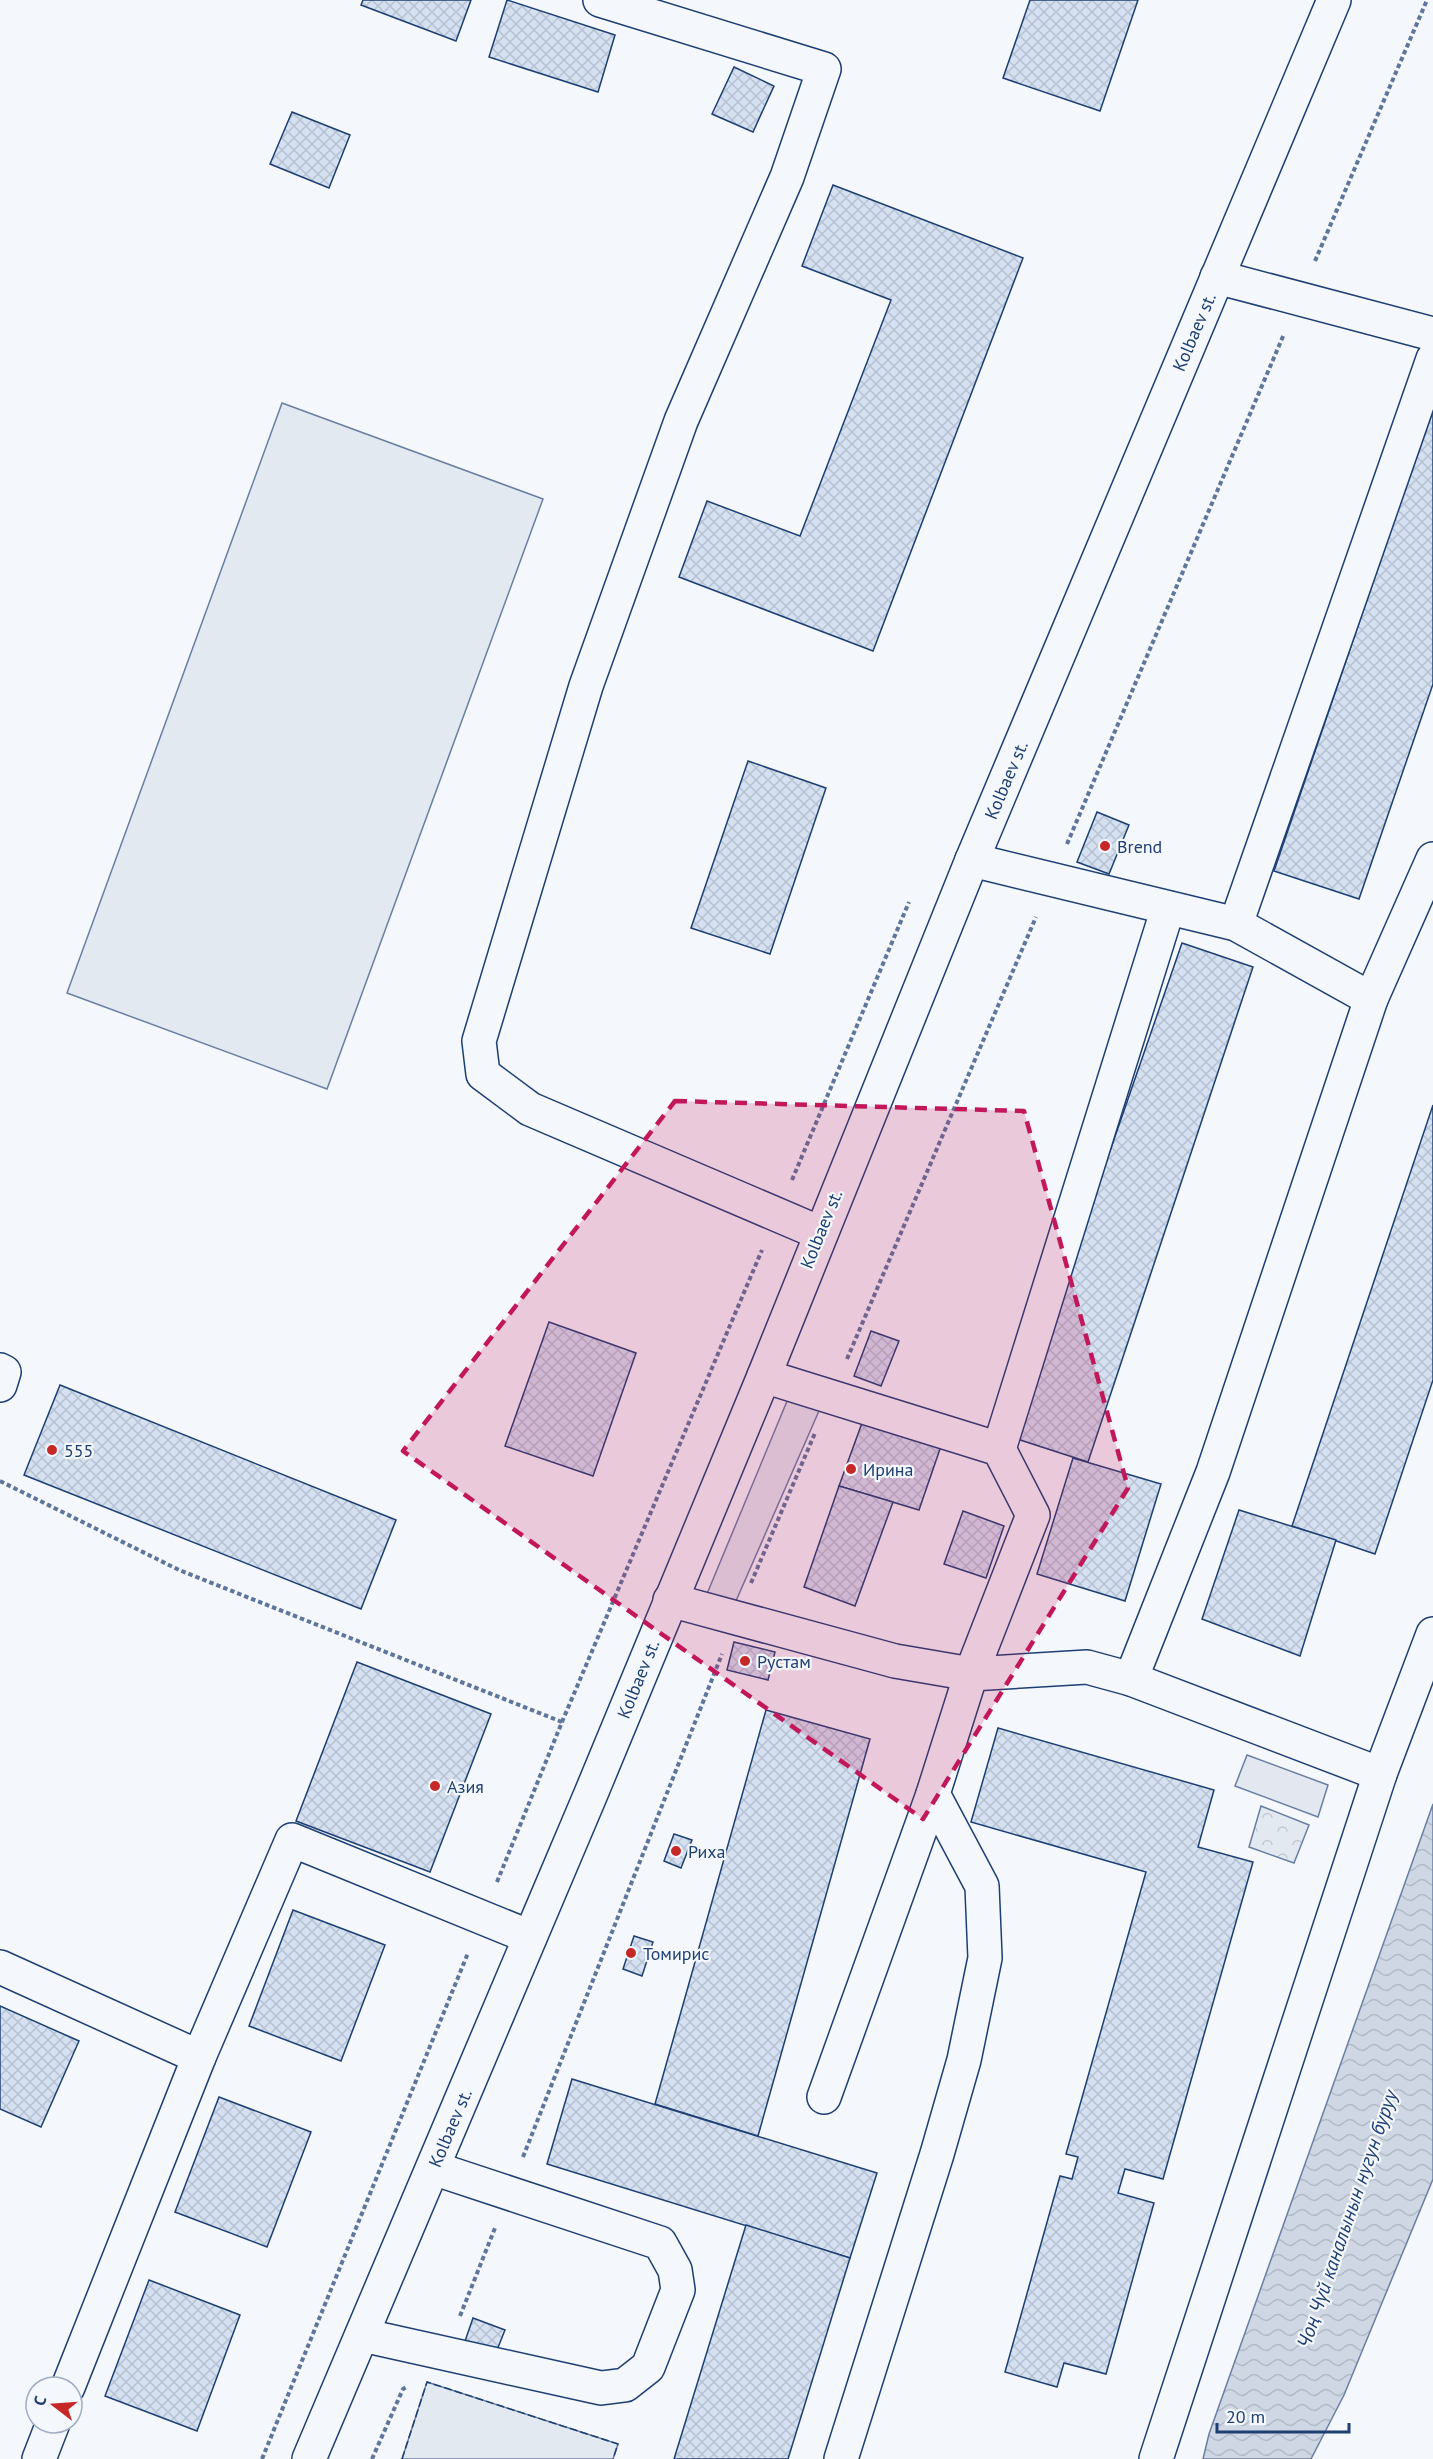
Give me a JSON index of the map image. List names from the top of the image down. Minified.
{"streets":{"street":["Kolbaev st."]},"water":["Чоң Чүй каналынын нугун буруу"],"places":["Brend","555","Ирина","Рустам","Азия","Риха","Томирис"],"scale_bar":"20 m","north":"left"}
